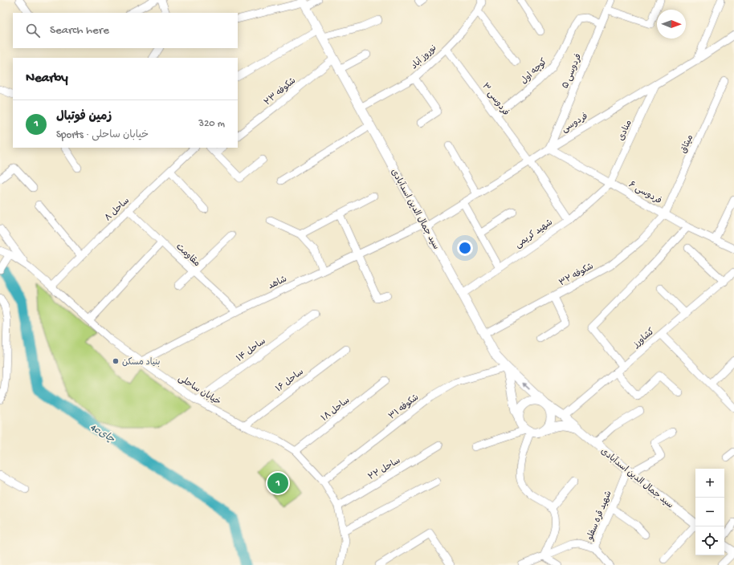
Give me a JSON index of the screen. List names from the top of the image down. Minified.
{"streets":{"main road":["سید جمال الدین اسدآبادی"],"street":["نوروز آباد","کوچه اول","فردوسی ۵","شکوفه ۲۳","فردوسی ۳","فردوسی","منادی","میثاق","فردوسی ۶","ساحل ۸","شهید کریمی","مقاومت","شکوفه ۳۲","شاهد","کشاورز","ساحل ۱۴","ساحل ۱۶","خیابان ساحلی","شکوفه ۳۱","ساحل ۱۸","ساحل ۲۲","شهید قره سفلو"]},"crossings":[["نوروز آباد","فردوسی ۳"],["نوروز آباد","سید جمال الدین اسدآبادی"],["کوچه اول","فردوسی ۵"],["کوچه اول","فردوسی ۳"],["فردوسی ۵","فردوسی"],["فردوسی ۵","فردوسی ۶"],["شکوفه ۲۳","سید جمال الدین اسدآبادی"],["فردوسی ۳","فردوسی"],["فردوسی ۳","شهید کریمی"],["فردوسی","منادی"],["فردوسی","فردوسی ۶"],["فردوسی","سید جمال الدین اسدآبادی"],["فردوسی","شاهد"],["منادی","فردوسی ۶"],["منادی","شهید کریمی"],["میثاق","فردوسی ۶"],["میثاق","شکوفه ۳۲"],["فردوسی ۶","شهید کریمی"],["فردوسی ۶","شکوفه ۳۲"],["ساحل ۸","مقاومت"],["ساحل ۸","خیابان ساحلی"],["سید جمال الدین اسدآبادی","شهید کریمی"],["سید جمال الدین اسدآبادی","شکوفه ۳۲"],["سید جمال الدین اسدآبادی","شاهد"],["سید جمال الدین اسدآبادی","کشاورز"],["سید جمال الدین اسدآبادی","شکوفه ۳۱"],["سید جمال الدین اسدآبادی","شهید قره سفلو"],["مقاومت","شاهد"],["شاهد","خیابان ساحلی"],["ساحل ۱۴","خیابان ساحلی"],["ساحل ۱۶","خیابان ساحلی"],["خیابان ساحلی","شکوفه ۳۱"],["خیابان ساحلی","ساحل ۱۸"],["خیابان ساحلی","ساحل ۲۲"]],"water":["40چای"],"places":["بنیاد مسکن"],"north":"right","page":{"search":"Search here","heading":"Nearby","list":[{"mark":"1","name":"زمین فوتبال","note":"Sports · خیابان ساحلی","value":"320 m"}],"map_buttons":["+","−"],"pins":"1"}}
